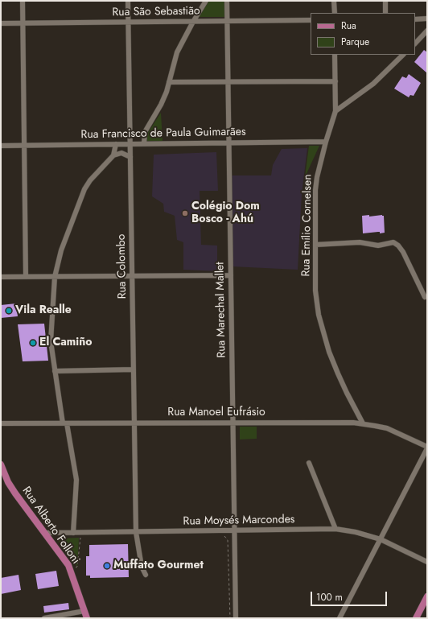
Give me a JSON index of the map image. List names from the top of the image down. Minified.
{"streets":{"main road":["Rua Alberto Folloni"],"street":["Rua São Sebastião","Rua Francisco de Paula Guimarães","Rua Emílio Cornelsen","Rua Colombo","Rua Marechal Mallet","Rua Manoel Eufrásio","Rua Moysés Marcondes"]},"crossings":[["Rua São Sebastião","Rua Colombo"],["Rua São Sebastião","Rua Marechal Mallet"],["Rua Francisco de Paula Guimarães","Rua Emílio Cornelsen"],["Rua Francisco de Paula Guimarães","Rua Colombo"],["Rua Francisco de Paula Guimarães","Rua Marechal Mallet"],["Rua Emílio Cornelsen","Rua Manoel Eufrásio"],["Rua Colombo","Rua Manoel Eufrásio"],["Rua Colombo","Rua Moysés Marcondes"],["Rua Marechal Mallet","Rua Manoel Eufrásio"],["Rua Marechal Mallet","Rua Moysés Marcondes"],["Rua Moysés Marcondes","Rua Alberto Folloni"]],"places":["Colégio Dom Bosco - Ahú","Vila Realle","El Camiño","Muffato Gourmet"],"legend":["Rua","Parque"],"scale_bar":"100 m"}
